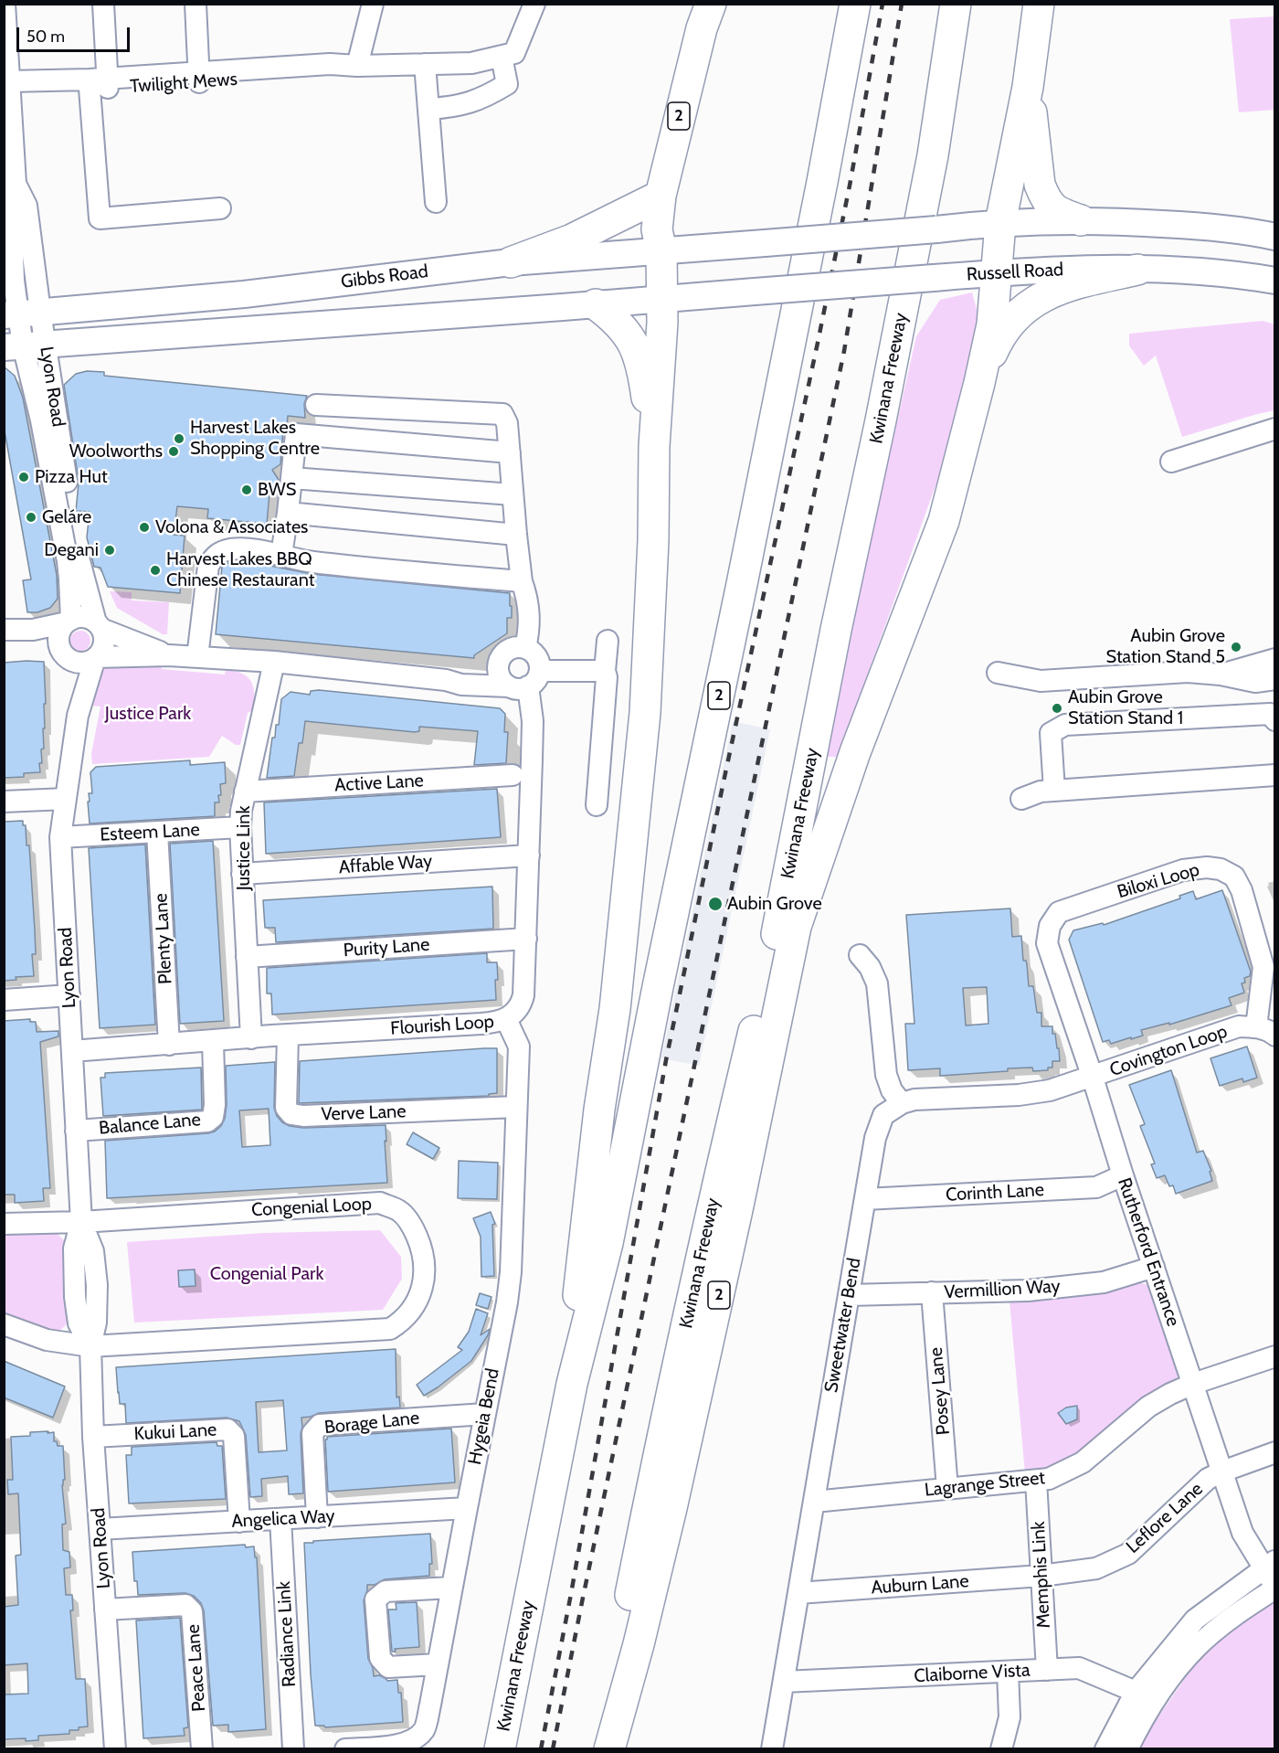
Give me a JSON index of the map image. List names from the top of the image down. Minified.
{"streets":{"highway":["2","Kwinana Freeway"],"main road":["Russell Road","Gibbs Road"],"street":["Twilight Mews","Lyon Road","Active Lane","Esteem Lane","Justice Link","Affable Way","Biloxi Loop","Plenty Lane","Purity Lane","Flourish Loop","Covington Loop","Verve Lane","Balance Lane","Corinth Lane","Congenial Loop","Rutherford Entrance","Vermillion Way","Sweetwater Bend","Posey Lane","Hygeia Bend","Borage Lane","Kukui Lane","Lagrange Street","Leflore Lane","Angelica Way","Memphis Link","Auburn Lane","Radiance Link","Peace Lane","Claiborne Vista"]},"crossings":[["Twilight Mews","Lyon Road"],["2","Russell Road"],["2","Gibbs Road"],["2","Kwinana Freeway"],["Gibbs Road","Lyon Road"],["Lyon Road","Esteem Lane"],["Lyon Road","Flourish Loop"],["Lyon Road","Balance Lane"],["Lyon Road","Congenial Loop"],["Lyon Road","Kukui Lane"],["Lyon Road","Angelica Way"],["Lyon Road","Peace Lane"],["Active Lane","Justice Link"],["Esteem Lane","Justice Link"],["Esteem Lane","Plenty Lane"],["Justice Link","Affable Way"],["Justice Link","Purity Lane"],["Justice Link","Flourish Loop"],["Affable Way","Flourish Loop"],["Biloxi Loop","Covington Loop"],["Biloxi Loop","Rutherford Entrance"],["Plenty Lane","Flourish Loop"],["Purity Lane","Flourish Loop"],["Flourish Loop","Verve Lane"],["Flourish Loop","Balance Lane"],["Flourish Loop","Hygeia Bend"],["Covington Loop","Rutherford Entrance"],["Verve Lane","Hygeia Bend"],["Corinth Lane","Rutherford Entrance"],["Corinth Lane","Sweetwater Bend"],["Rutherford Entrance","Vermillion Way"],["Rutherford Entrance","Lagrange Street"],["Rutherford Entrance","Leflore Lane"],["Vermillion Way","Sweetwater Bend"],["Vermillion Way","Posey Lane"],["Sweetwater Bend","Lagrange Street"],["Sweetwater Bend","Auburn Lane"],["Sweetwater Bend","Claiborne Vista"],["Posey Lane","Lagrange Street"],["Hygeia Bend","Borage Lane"],["Hygeia Bend","Angelica Way"],["Borage Lane","Angelica Way"],["Kukui Lane","Angelica Way"],["Lagrange Street","Memphis Link"],["Leflore Lane","Memphis Link"],["Leflore Lane","Auburn Lane"],["Angelica Way","Radiance Link"],["Memphis Link","Auburn Lane"],["Memphis Link","Claiborne Vista"]],"parks":["Justice Park","Congenial Park"],"places":["Harvest Lakes Shopping Centre","Woolworths","Pizza Hut","BWS","Geláre","Volona & Associates","Degani","Harvest Lakes BBQ Chinese Restaurant","Aubin Grove Station Stand 5","Aubin Grove Station Stand 1","Aubin Grove"],"scale_bar":"50 m"}
